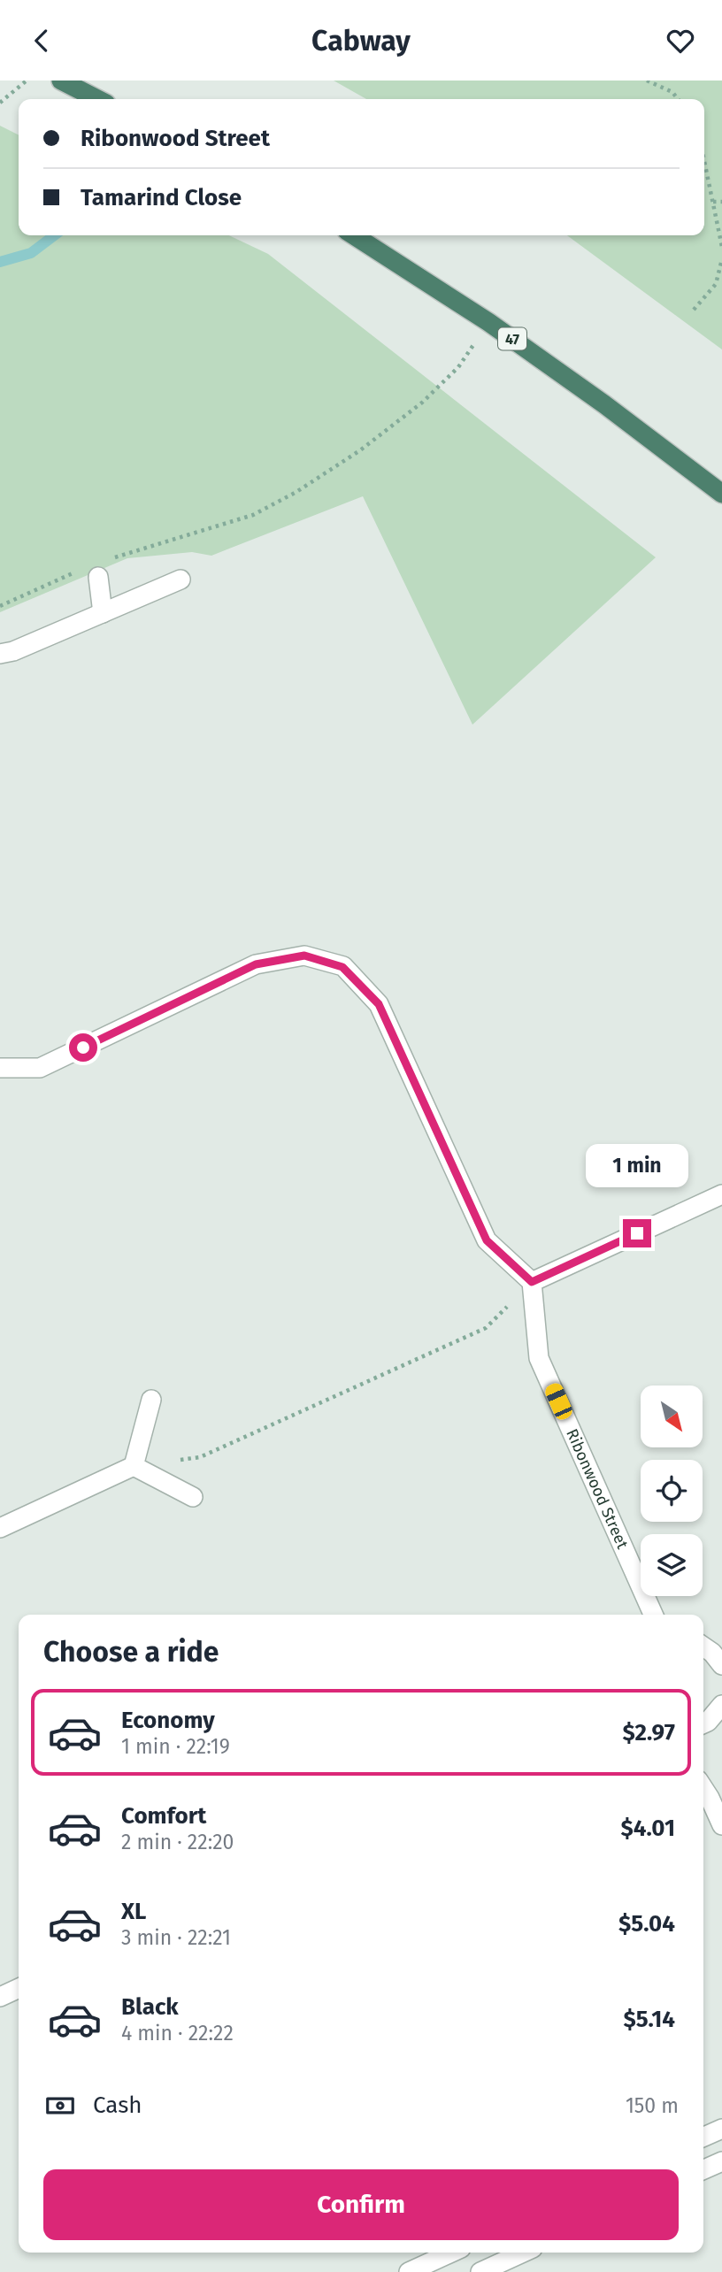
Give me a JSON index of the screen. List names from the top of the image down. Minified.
{"streets":{"highway":["47"],"street":["Ribonwood Street"]},"north":"bottom right","page":{"header":"Cabway","banner":["Ribonwood Street","Tamarind Close"],"bubble":"1 min","heading":"Choose a ride","list":[{"name":"Economy","note":"1 min · 22:19","value":"$2.97"},{"name":"Comfort","note":"2 min · 22:20","value":"$4.01"},{"name":"XL","note":"3 min · 22:21","value":"$5.04"},{"name":"Black","note":"4 min · 22:22","value":"$5.14"}],"pay":["Cash","150 m"],"buttons":"Confirm"}}
